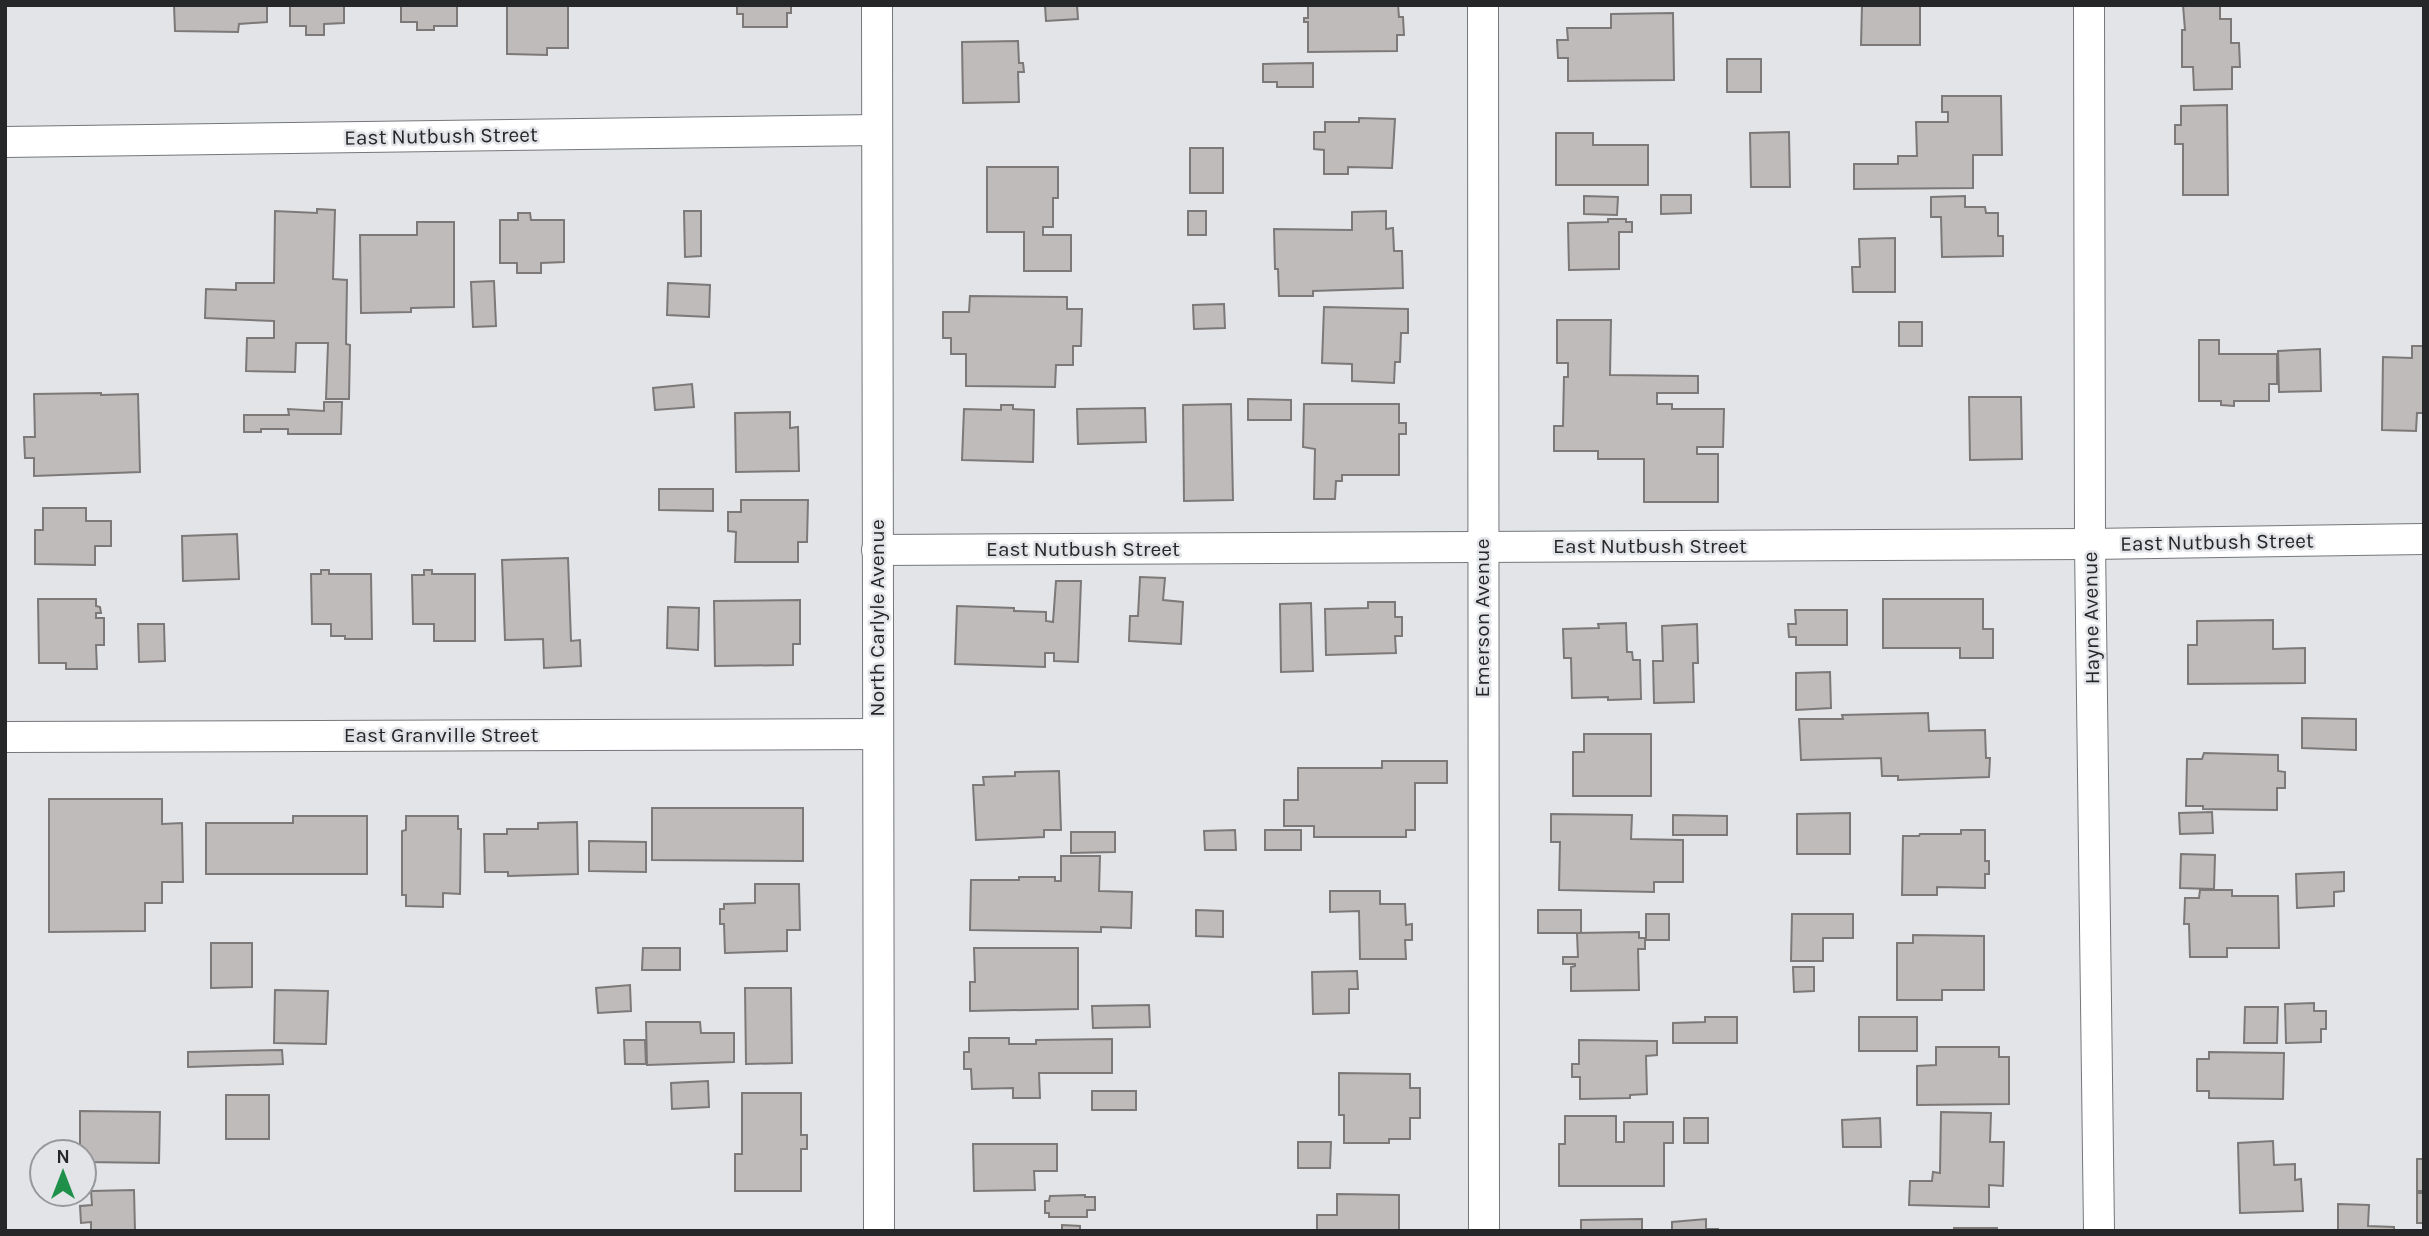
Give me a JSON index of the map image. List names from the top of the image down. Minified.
{"streets":{"street":["East Nutbush Street","North Carlyle Avenue","Emerson Avenue","Hayne Avenue","East Granville Street"]},"crossings":[["East Nutbush Street","North Carlyle Avenue"],["East Nutbush Street","Emerson Avenue"],["East Nutbush Street","Hayne Avenue"],["North Carlyle Avenue","East Granville Street"]],"north":"top"}
